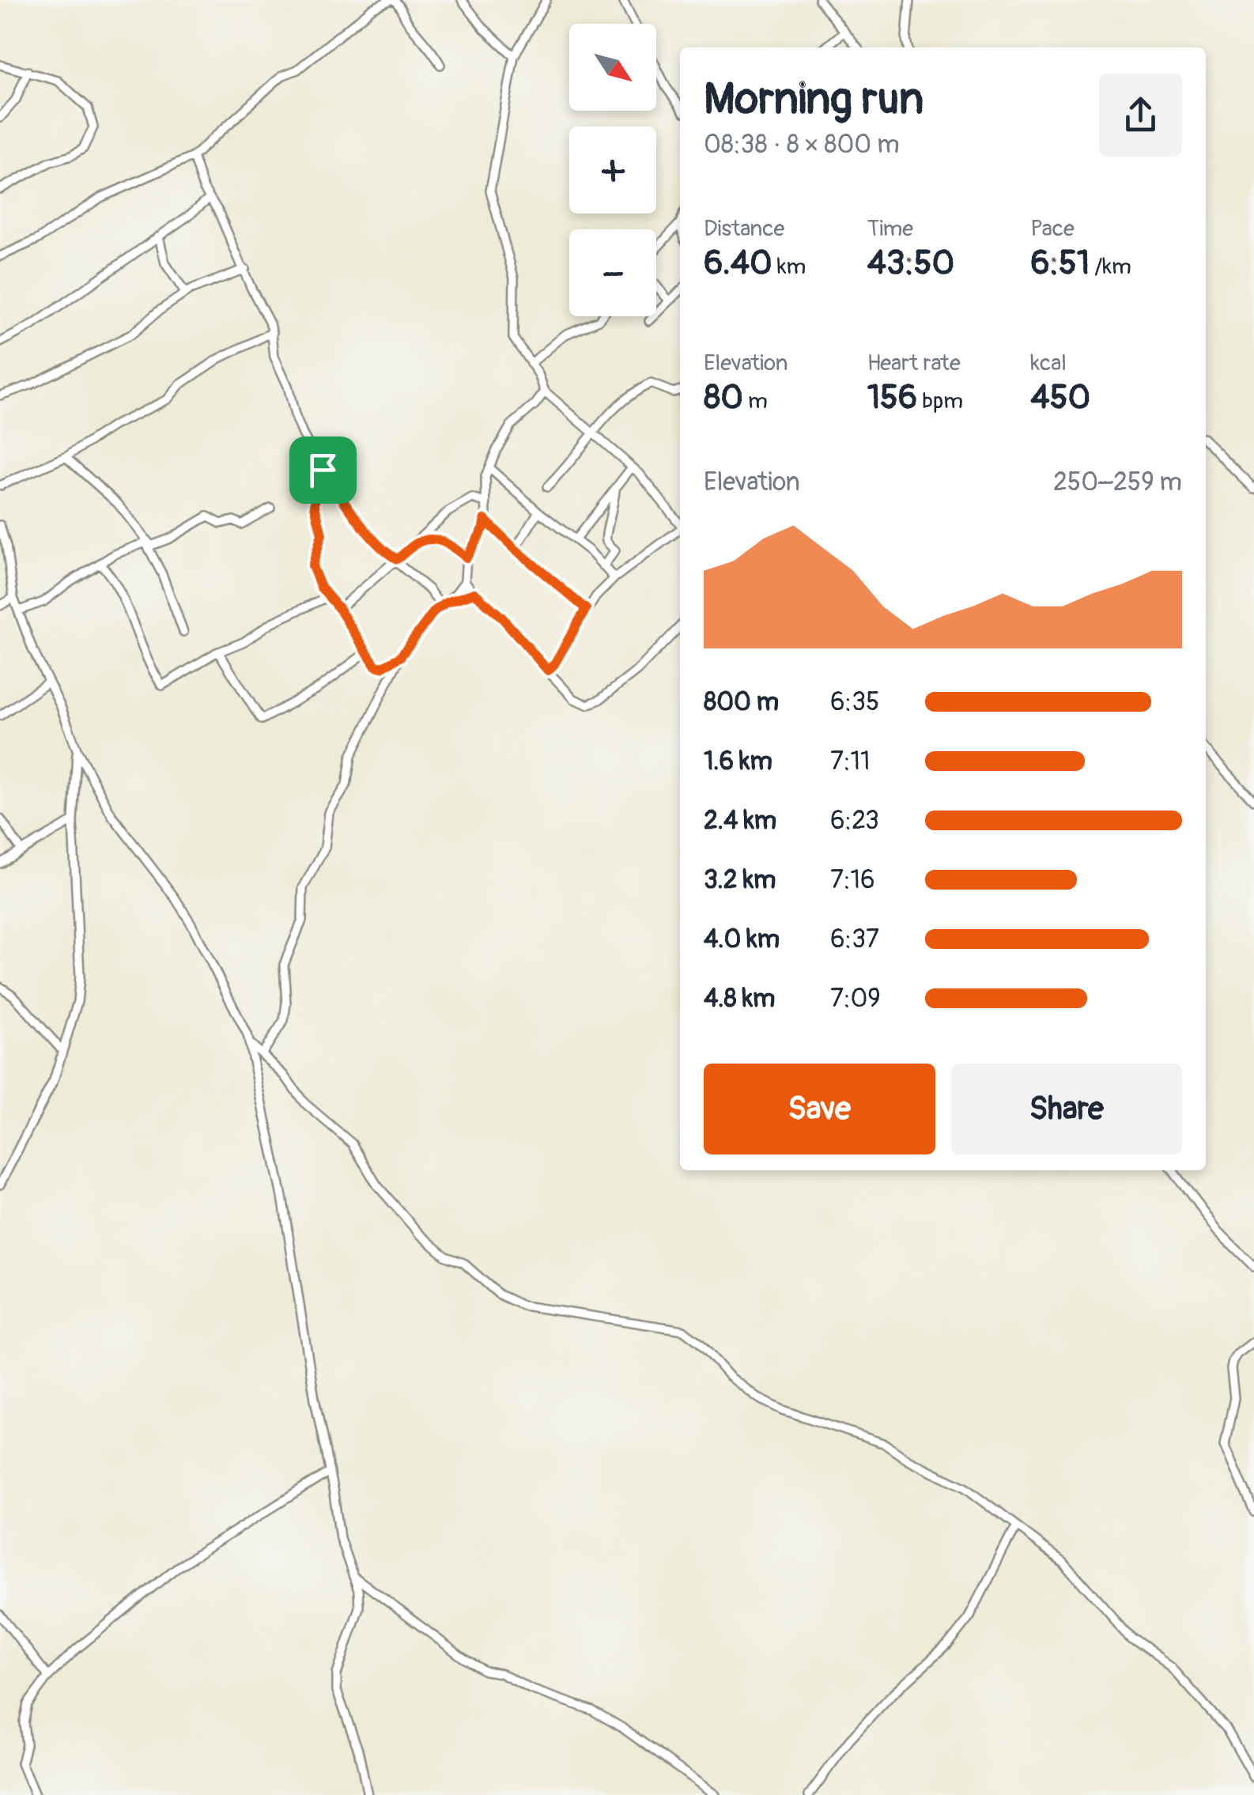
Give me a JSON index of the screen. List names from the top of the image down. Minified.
{"north":"bottom right","page":{"map_buttons":["+","−"],"heading":["Morning run","08:38 · 8 × 800 m"],"stats":[["Distance","6.40 km"],["Time","43:50"],["Pace","6:51 /km"],["Elevation","80 m"],["Heart rate","156 bpm"],["kcal","450"]],"chart":["Elevation","250–259 m"],"list":[{"name":"800 m","note":"6:35"},{"name":"1.6 km","note":"7:11"},{"name":"2.4 km","note":"6:23"},{"name":"3.2 km","note":"7:16"},{"name":"4.0 km","note":"6:37"},{"name":"4.8 km","note":"7:09"}],"buttons":["Save","Share"]}}
